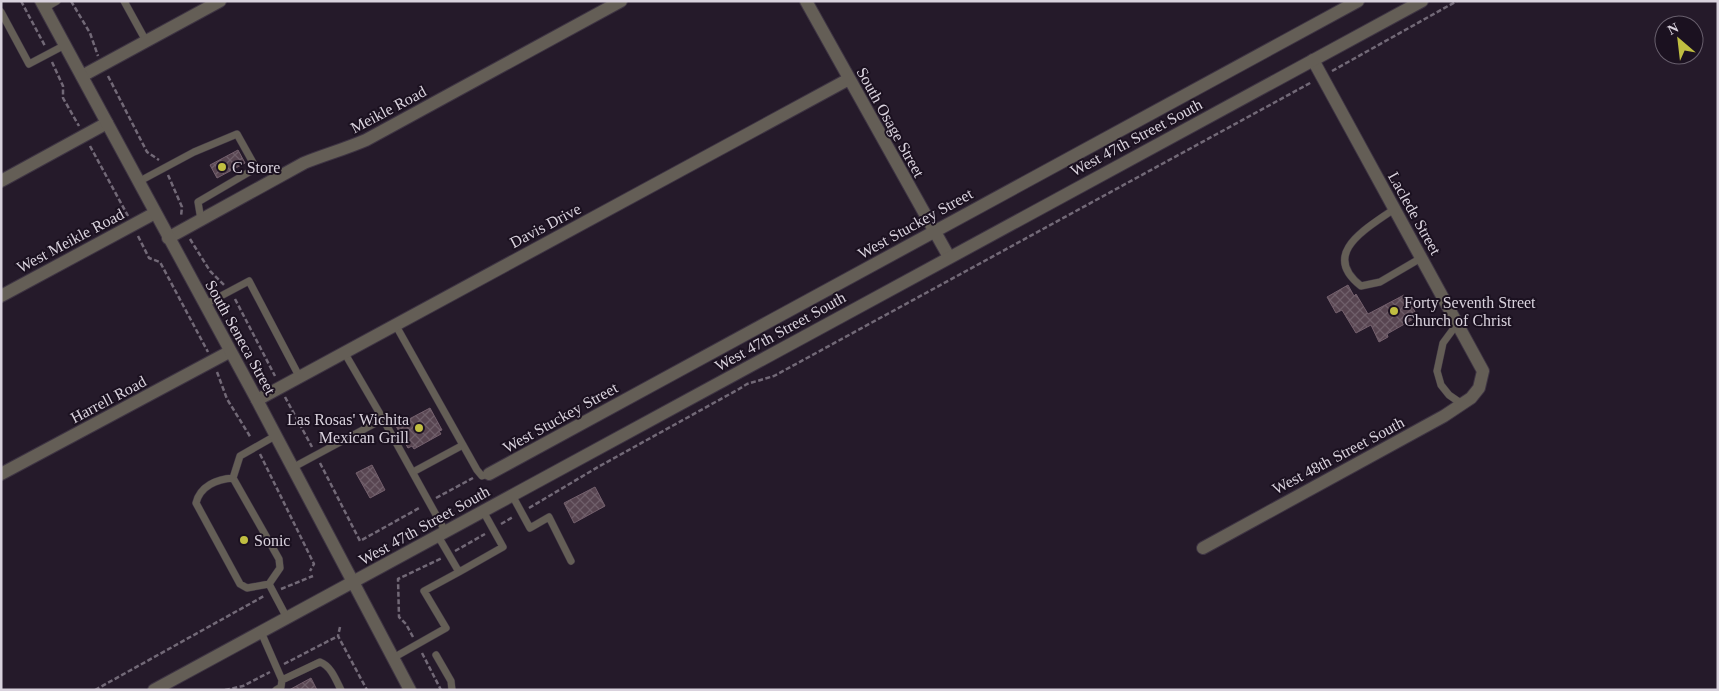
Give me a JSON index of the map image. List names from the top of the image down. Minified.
{"streets":{"street":["Meikle Road","South Osage Street","West 47th Street South","Laclede Street","West Stuckey Street","Davis Drive","West Meikle Road","South Seneca Street","Harrell Road","West 48th Street South"]},"crossings":[["Meikle Road","South Seneca Street"],["South Osage Street","West 47th Street South"],["South Osage Street","West Stuckey Street"],["South Osage Street","Davis Drive"],["West 47th Street South","Laclede Street"],["West 47th Street South","South Seneca Street"],["Laclede Street","West 48th Street South"],["Davis Drive","South Seneca Street"],["West Meikle Road","South Seneca Street"],["South Seneca Street","Harrell Road"]],"places":["C Store","Forty Seventh Street Church of Christ","Las Rosas' Wichita Mexican Grill","Sonic"],"north":"top left"}
